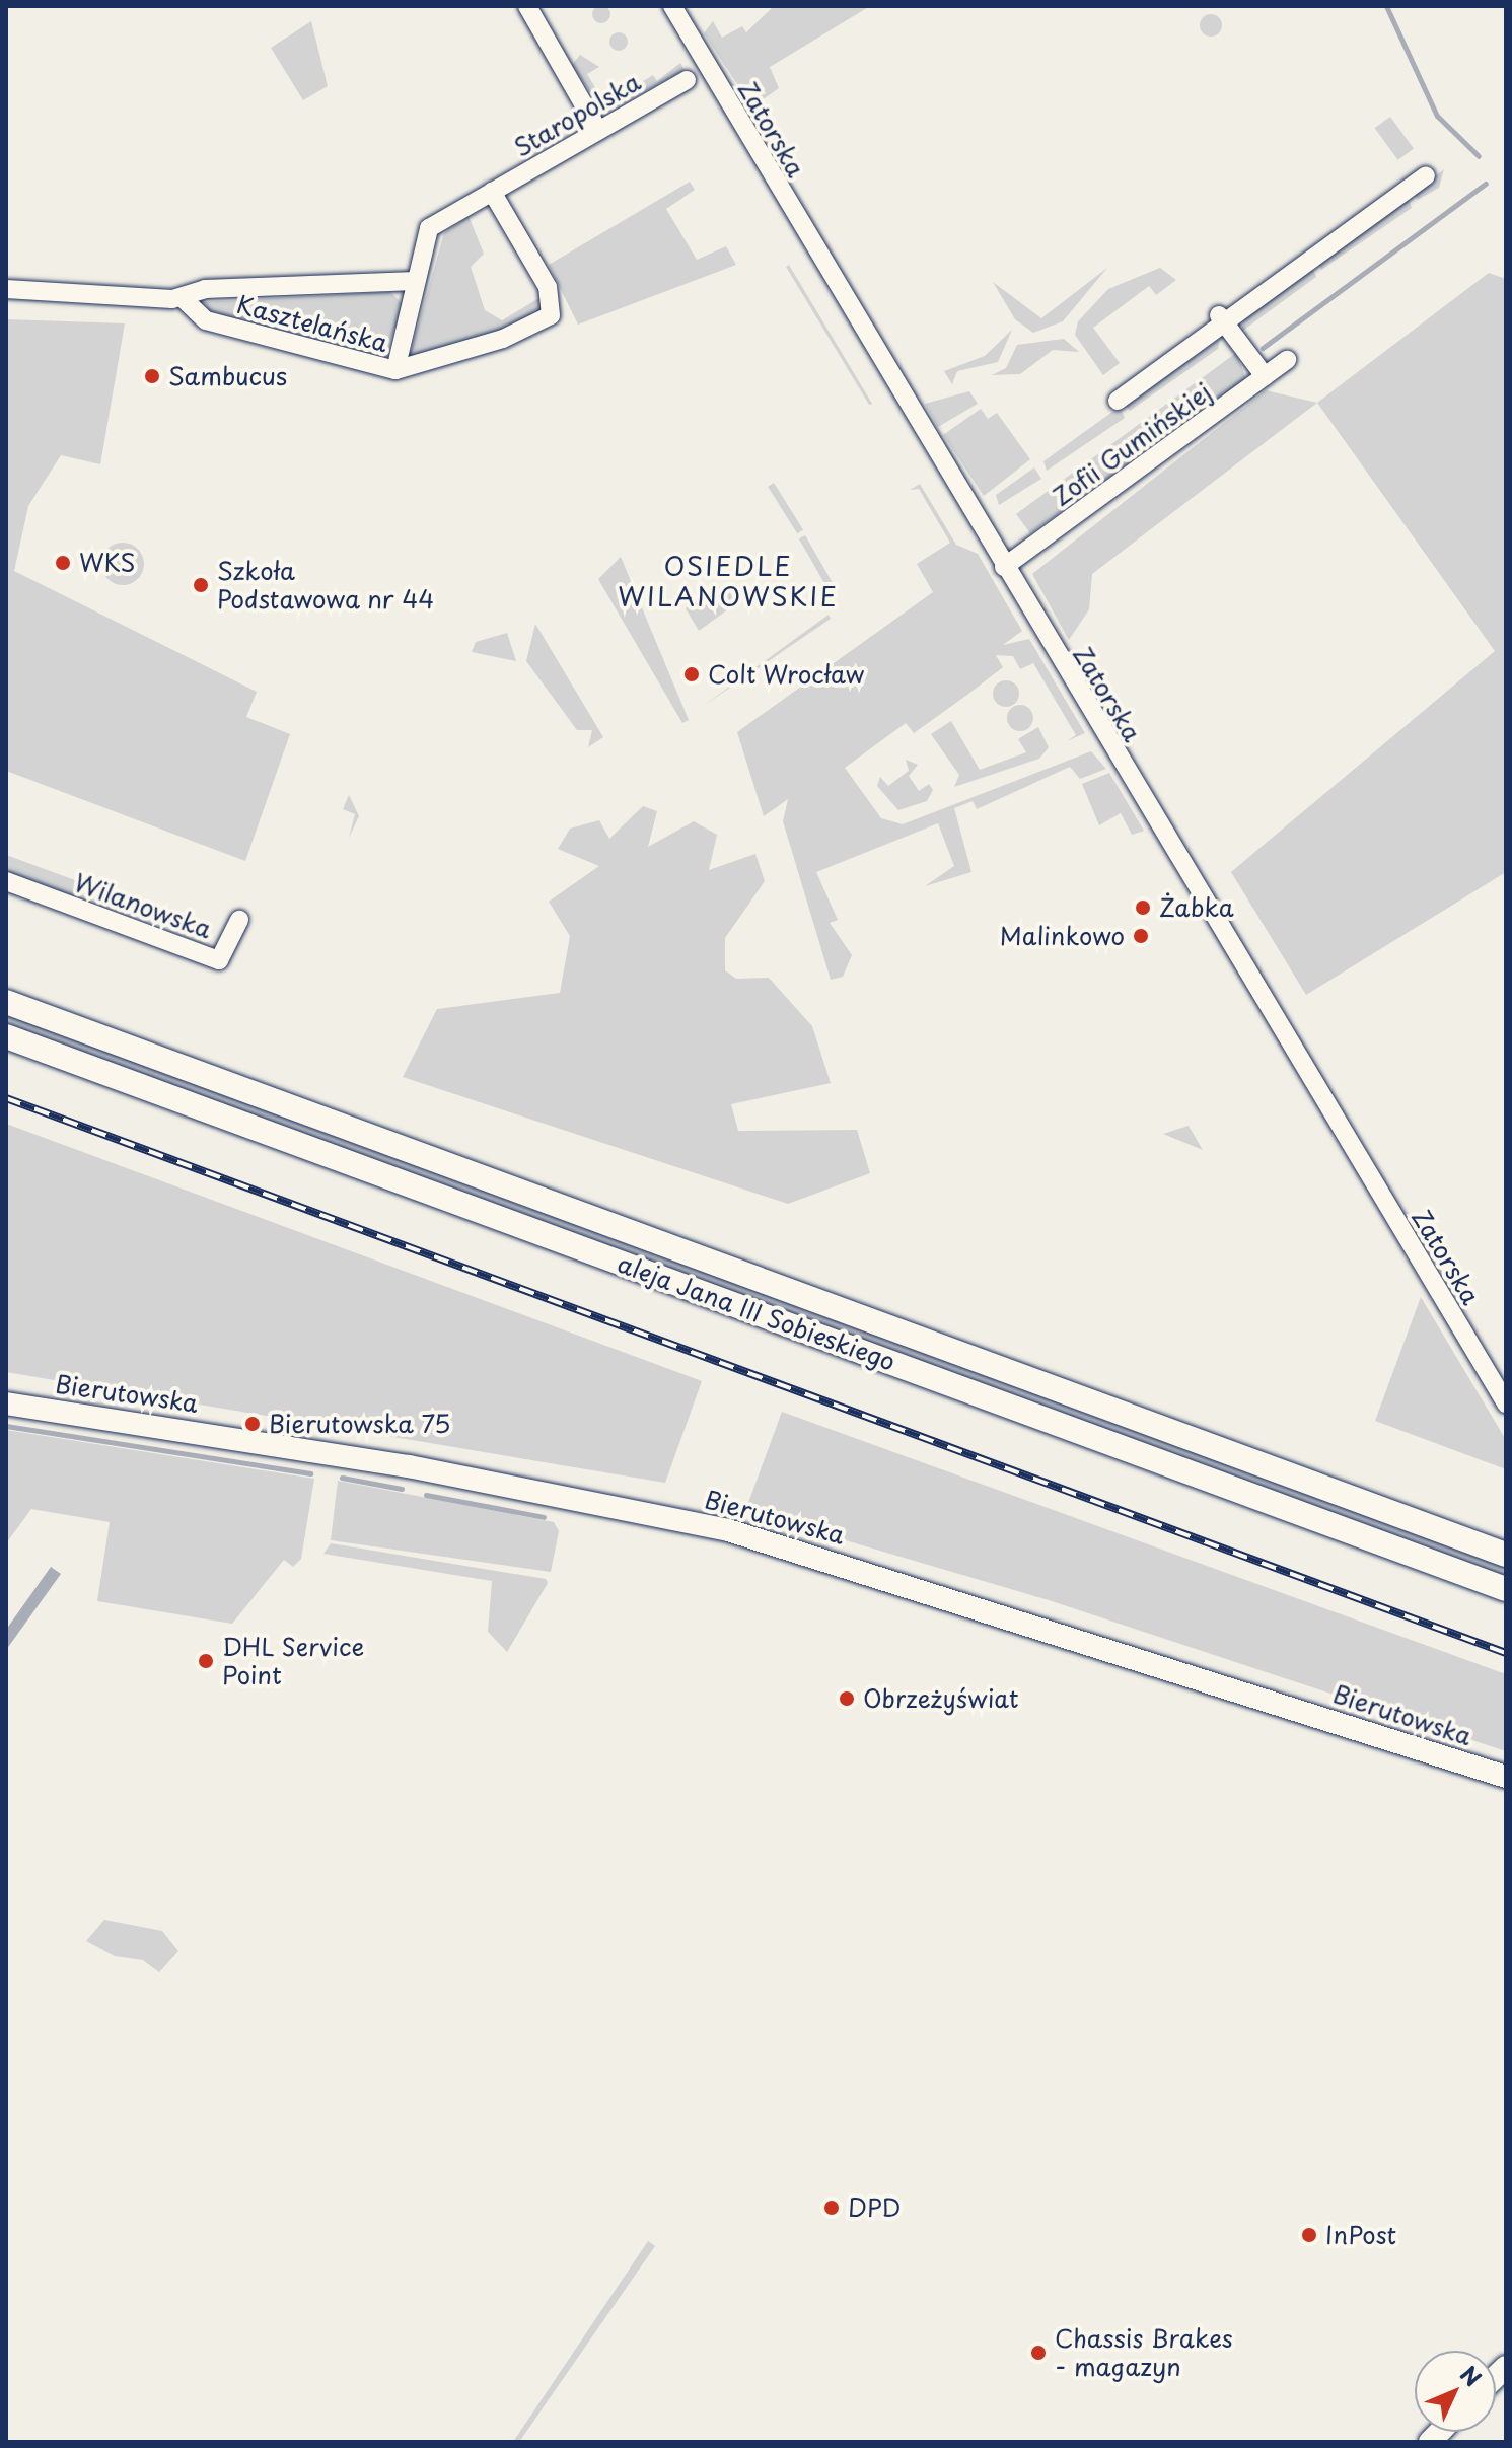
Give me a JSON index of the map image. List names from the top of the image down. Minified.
{"streets":{"main road":["aleja Jana III Sobieskiego"],"street":["Staropolska","Zatorska","Kasztelańska","Zofii Gumińskiej","Wilanowska","Bierutowska"]},"crossings":[["Staropolska","Kasztelańska"],["Zatorska","Zofii Gumińskiej"]],"districts":["OSIEDLE WILANOWSKIE"],"places":["Sambucus","WKS","Szkoła Podstawowa nr 44","Colt Wrocław","Żabka","Malinkowo","Bierutowska 75","DHL Service Point","Obrzeżyświat","DPD","InPost","Chassis Brakes - magazyn"],"north":"top right"}
